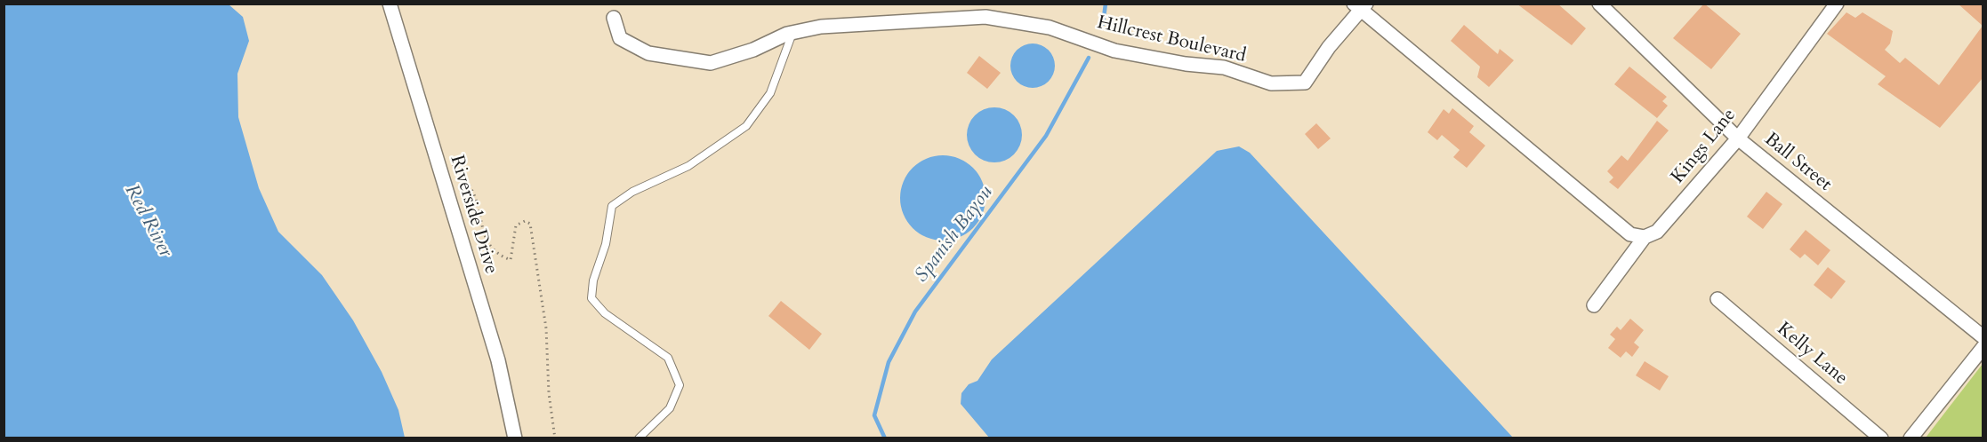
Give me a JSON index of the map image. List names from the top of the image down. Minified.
{"streets":{"street":["Hillcrest Boulevard","Kings Lane","Ball Street","Riverside Drive","Kelly Lane"]},"crossings":[["Hillcrest Boulevard","Kings Lane"],["Kings Lane","Ball Street"]],"water":["Red River","Spanish Bayou"]}
